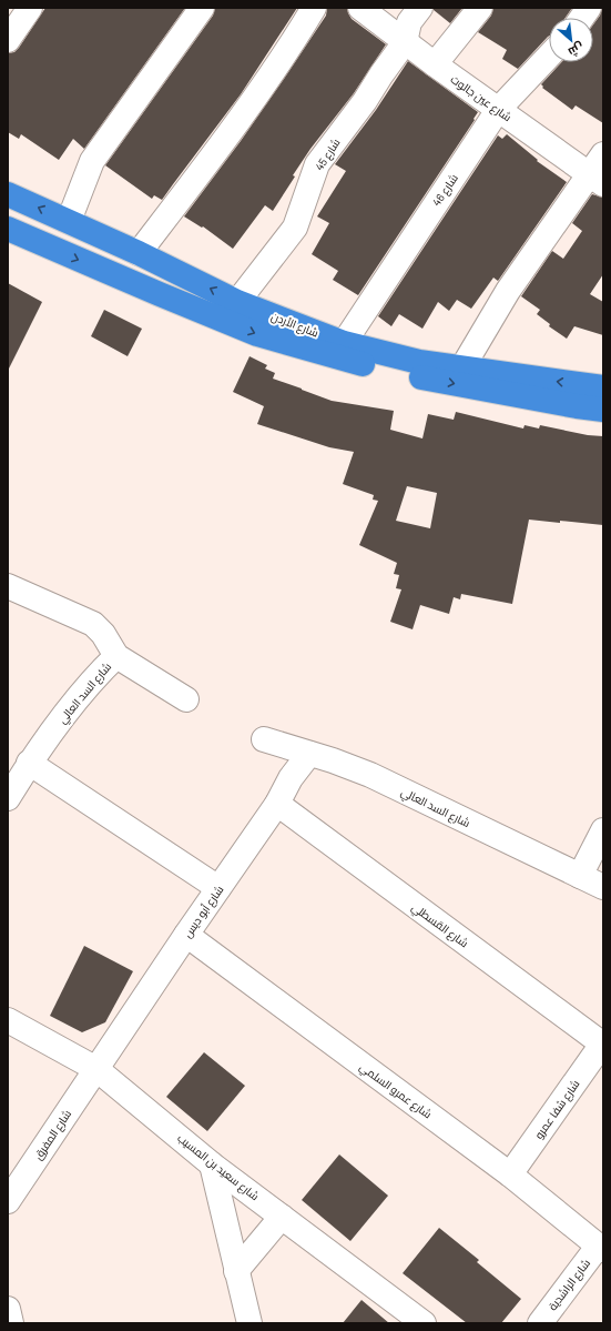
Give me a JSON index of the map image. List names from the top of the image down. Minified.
{"streets":{"highway":["شارع الأردن"],"street":["شارع عين جالوت","شارع 45","شارع 46","شارع السد العالي","شارع أبو ديس","شارع القسطلي","شارع عمرو السلمي","شارع شفا عمرو","شارع المفرق","شارع سعيد بن المسيب","شارع الراشدية"]},"crossings":[["شارع عين جالوت","شارع 45"],["شارع عين جالوت","شارع 46"],["شارع 45","شارع الأردن"],["شارع 46","شارع الأردن"],["شارع السد العالي","شارع أبو ديس"],["شارع أبو ديس","شارع القسطلي"],["شارع أبو ديس","شارع عمرو السلمي"],["شارع أبو ديس","شارع المفرق"],["شارع أبو ديس","شارع سعيد بن المسيب"],["شارع القسطلي","شارع شفا عمرو"],["شارع عمرو السلمي","شارع شفا عمرو"],["شارع عمرو السلمي","شارع الراشدية"],["شارع المفرق","شارع سعيد بن المسيب"]],"north":"bottom right"}
